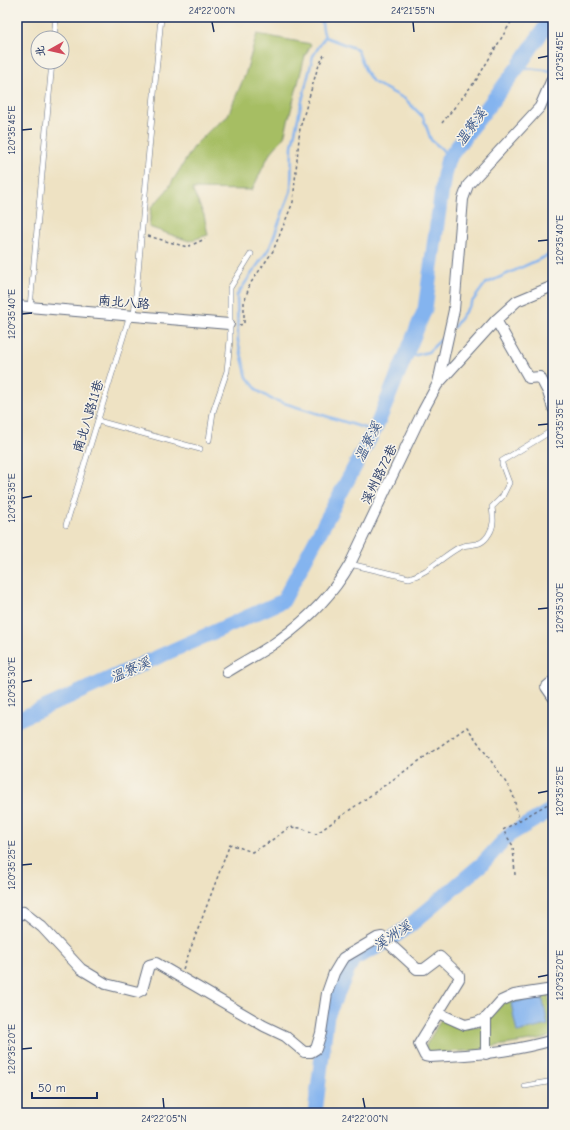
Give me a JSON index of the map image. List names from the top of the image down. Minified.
{"streets":{"street":["南北八路","溪州路72巷"],"lane":["南北八路11巷"]},"crossings":[["南北八路","南北八路11巷"]],"water":["溫寮溪","溪洲溪"],"scale_bar":"50 m","north":"left","coordinates":["24°22'00\"N","24°21'55\"N","120°35'45\"E","120°35'40\"E","120°35'35\"E","120°35'30\"E","120°35'25\"E","120°35'20\"E","24°22'05\"N"]}
